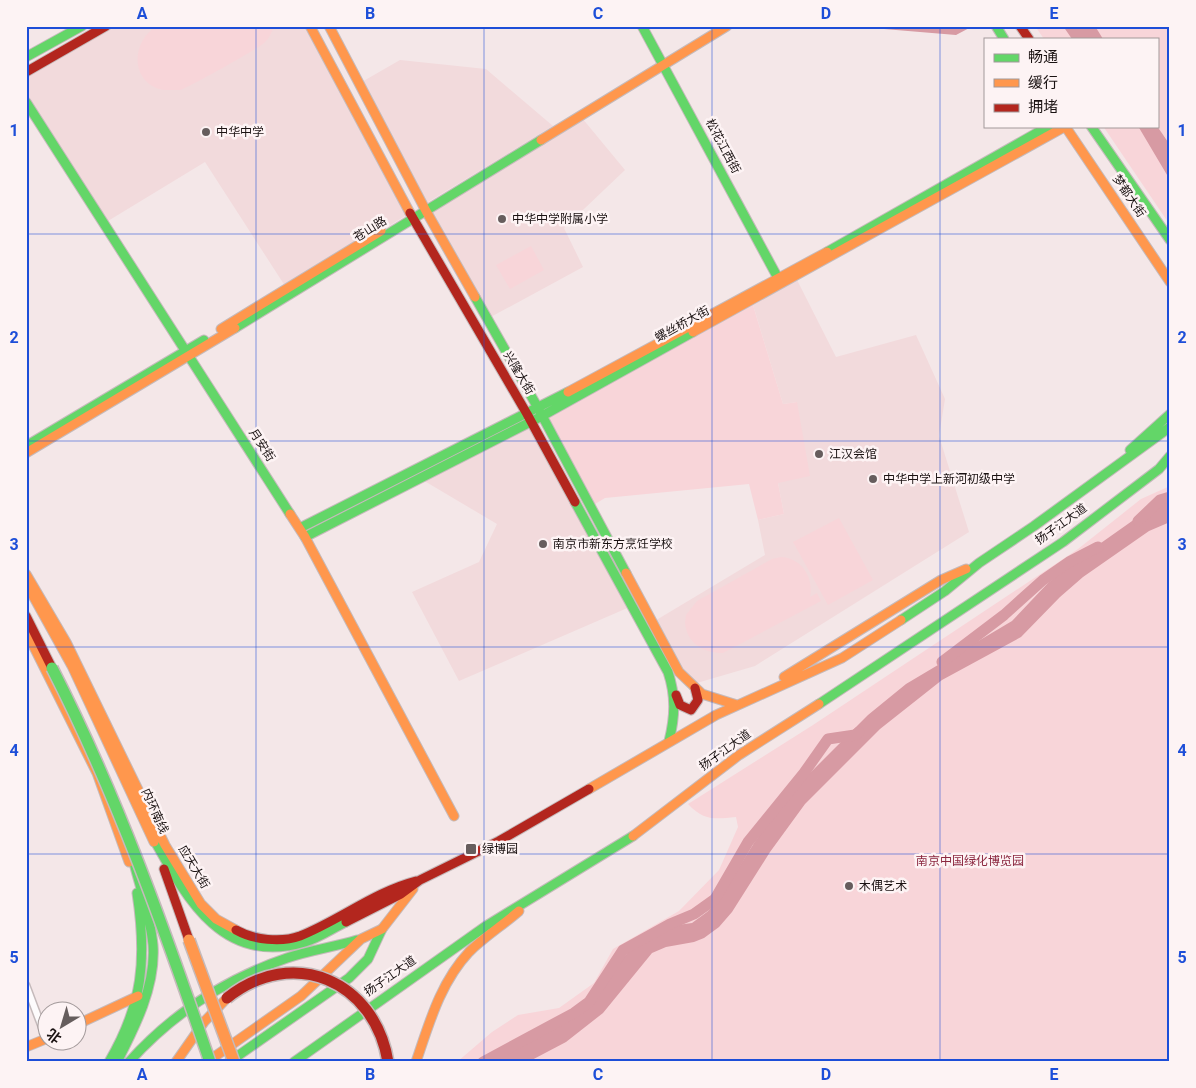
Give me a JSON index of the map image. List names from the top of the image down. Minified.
{"streets":{"main road":["松花江西街","梦都大街","苍山路","螺丝桥大街","兴隆大街","月安街","扬子江大道","内环南线","应天大街"]},"crossings":[["松花江西街","苍山路"],["松花江西街","螺丝桥大街"],["苍山路","兴隆大街"],["苍山路","月安街"],["螺丝桥大街","兴隆大街"],["螺丝桥大街","月安街"],["兴隆大街","扬子江大道"],["扬子江大道","应天大街"]],"parks":["南京中国绿化博览园"],"places":{"other":["中华中学","中华中学附属小学","江汉会馆","中华中学上新河初级中学","南京市新东方烹饪学校","木偶艺术"],"transit":["绿博园"]},"legend":["畅通","缓行","拥堵"],"north":"bottom left","grid":{"columns":["A","B","C","D","E"],"rows":["1","2","3","4","5"]}}
